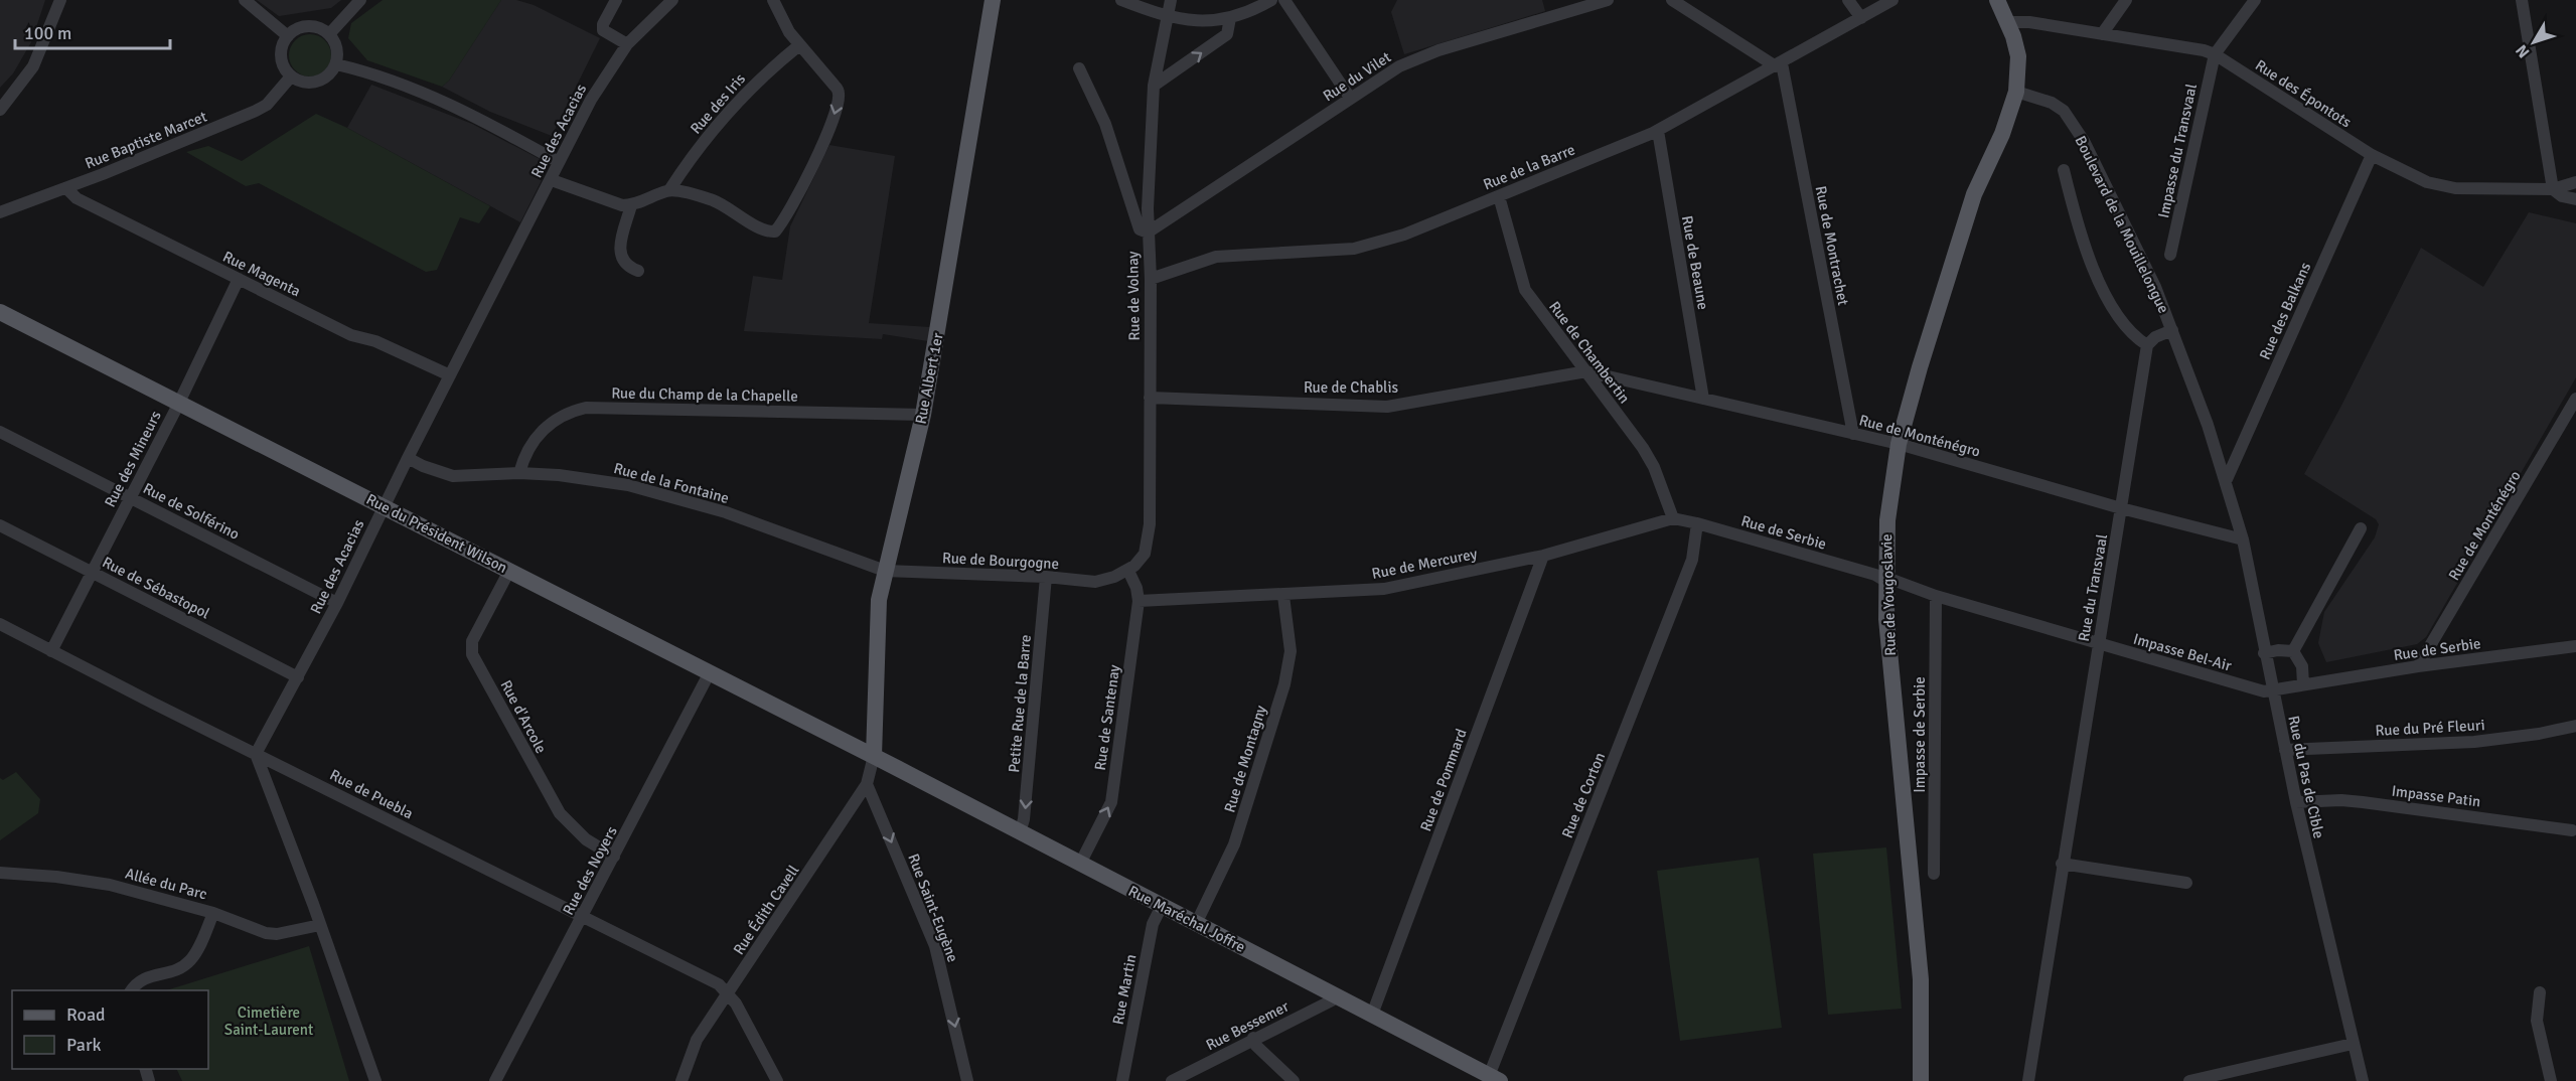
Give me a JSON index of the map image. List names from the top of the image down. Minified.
{"streets":{"main road":["Rue Albert 1er","Rue du Président Wilson","Rue de Yougoslavie","Rue Maréchal Joffre"],"street":["Rue du Vilet","Rue des Épontots","Rue des Iris","Rue des Acacias","Rue Baptiste Marcet","Impasse du Transvaal","Rue de la Barre","Boulevard de la Mouillelongue","Rue de Montrachet","Rue de Beaune","Rue Magenta","Rue de Volnay","Rue des Balkans","Rue de Chambertin","Rue de Chablis","Rue du Champ de la Chapelle","Rue de Monténégro","Rue des Mineurs","Rue de la Fontaine","Rue de Solférino","Rue de Serbie","Rue de Bourgogne","Rue de Mercurey","Rue de Sébastopol","Rue du Transvaal","Impasse Bel-Air","Petite Rue de la Barre","Rue d'Arcole","Rue de Santenay","Rue du Pré Fleuri","Impasse de Serbie","Rue de Montagny","Rue du Pas de Cible","Rue de Pommard","Rue de Puebla","Rue de Corton","Impasse Patin","Rue des Noyers","Allée du Parc","Rue Saint-Eugène","Rue Édith Cavell","Rue Martin","Rue Bessemer"]},"crossings":[["Rue du Vilet","Rue de Volnay"],["Rue des Épontots","Impasse du Transvaal"],["Rue des Épontots","Rue des Balkans"],["Rue des Acacias","Rue Magenta"],["Rue des Acacias","Rue de la Fontaine"],["Rue des Acacias","Rue de Solférino"],["Rue des Acacias","Rue du Président Wilson"],["Rue des Acacias","Rue de Sébastopol"],["Rue des Acacias","Rue de Puebla"],["Rue Baptiste Marcet","Rue Magenta"],["Rue de la Barre","Rue de Montrachet"],["Rue de la Barre","Rue de Beaune"],["Rue de la Barre","Rue de Volnay"],["Rue de la Barre","Rue de Chambertin"],["Boulevard de la Mouillelongue","Rue des Balkans"],["Boulevard de la Mouillelongue","Rue de Yougoslavie"],["Boulevard de la Mouillelongue","Rue du Pas de Cible"],["Rue de Montrachet","Rue de Monténégro"],["Rue de Beaune","Rue de Monténégro"],["Rue Magenta","Rue des Mineurs"],["Rue de Volnay","Rue de Chablis"],["Rue de Volnay","Rue de Bourgogne"],["Rue de Volnay","Rue de Santenay"],["Rue des Balkans","Rue du Pas de Cible"],["Rue de Chambertin","Rue de Chablis"],["Rue de Chambertin","Rue de Monténégro"],["Rue de Chambertin","Rue de Serbie"],["Rue de Chambertin","Rue de Mercurey"],["Rue Albert 1er","Rue du Champ de la Chapelle"],["Rue Albert 1er","Rue de la Fontaine"],["Rue Albert 1er","Rue du Président Wilson"],["Rue Albert 1er","Rue de Bourgogne"],["Rue Albert 1er","Rue Édith Cavell"],["Rue Albert 1er","Rue Maréchal Joffre"],["Rue de Chablis","Rue de Monténégro"],["Rue du Champ de la Chapelle","Rue de la Fontaine"],["Rue de Monténégro","Rue de Serbie"],["Rue de Monténégro","Rue du Transvaal"],["Rue de Monténégro","Rue de Yougoslavie"],["Rue de Monténégro","Rue du Pas de Cible"],["Rue des Mineurs","Rue de Solférino"],["Rue des Mineurs","Rue du Président Wilson"],["Rue des Mineurs","Rue de Sébastopol"],["Rue des Mineurs","Rue de Puebla"],["Rue de la Fontaine","Rue de Bourgogne"],["Rue de Serbie","Rue de Mercurey"],["Rue de Serbie","Rue de Yougoslavie"],["Rue de Serbie","Impasse Bel-Air"],["Rue de Serbie","Rue de Corton"],["Rue du Président Wilson","Rue d'Arcole"],["Rue du Président Wilson","Rue des Noyers"],["Rue du Président Wilson","Rue Édith Cavell"],["Rue du Président Wilson","Rue Maréchal Joffre"],["Rue de Bourgogne","Petite Rue de la Barre"],["Rue de Mercurey","Rue de Santenay"],["Rue de Mercurey","Rue de Montagny"],["Rue de Mercurey","Rue de Pommard"],["Rue du Transvaal","Impasse Bel-Air"],["Rue de Yougoslavie","Impasse Bel-Air"],["Impasse Bel-Air","Impasse de Serbie"],["Impasse Bel-Air","Rue du Pas de Cible"],["Petite Rue de la Barre","Rue Maréchal Joffre"],["Rue d'Arcole","Rue des Noyers"],["Rue de Santenay","Rue Maréchal Joffre"],["Rue du Pré Fleuri","Rue du Pas de Cible"],["Rue de Montagny","Rue Maréchal Joffre"],["Rue du Pas de Cible","Impasse Patin"],["Rue de Pommard","Rue Maréchal Joffre"],["Rue de Puebla","Rue des Noyers"],["Rue de Puebla","Rue Édith Cavell"],["Rue de Corton","Rue Maréchal Joffre"],["Rue Saint-Eugène","Rue Édith Cavell"],["Rue Édith Cavell","Rue Maréchal Joffre"],["Rue Maréchal Joffre","Rue Martin"],["Rue Maréchal Joffre","Rue Bessemer"]],"one_way":["Petite Rue de la Barre","Rue de Santenay","Rue Saint-Eugène"],"parks":["Cimetière Saint-Laurent"],"legend":["Road","Park"],"scale_bar":"100 m","north":"bottom left"}
